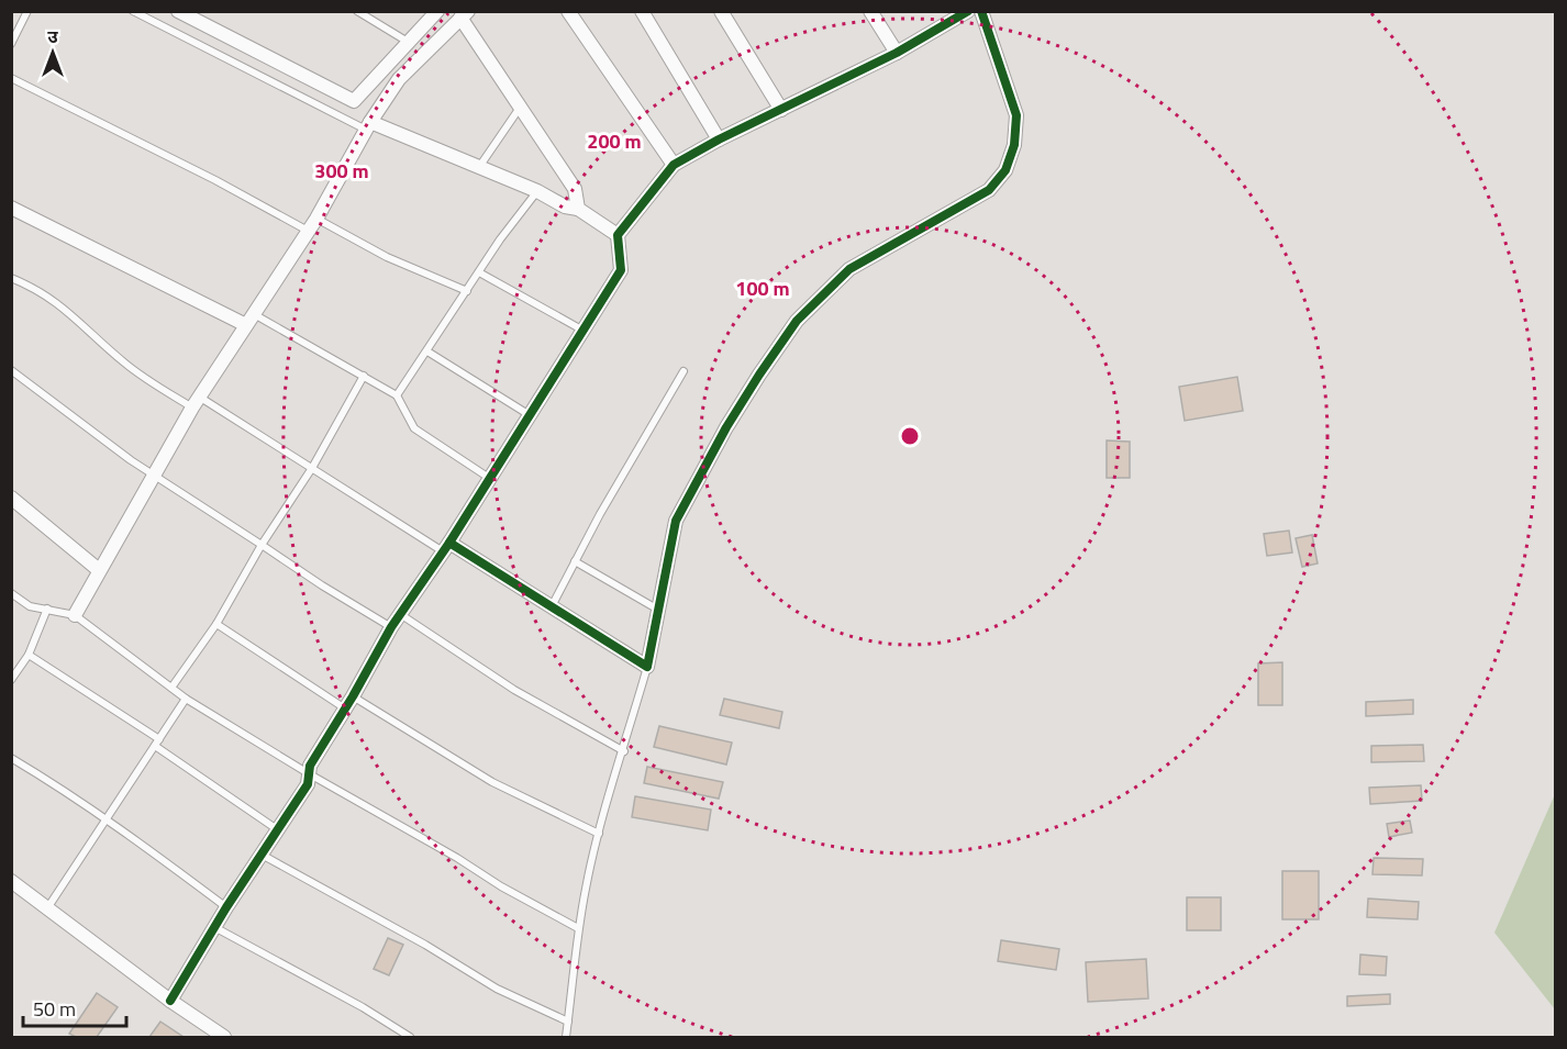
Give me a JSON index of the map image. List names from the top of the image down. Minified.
{"scale_bar":"50 m","north":"top","rings":["200 m","300 m","100 m"]}
